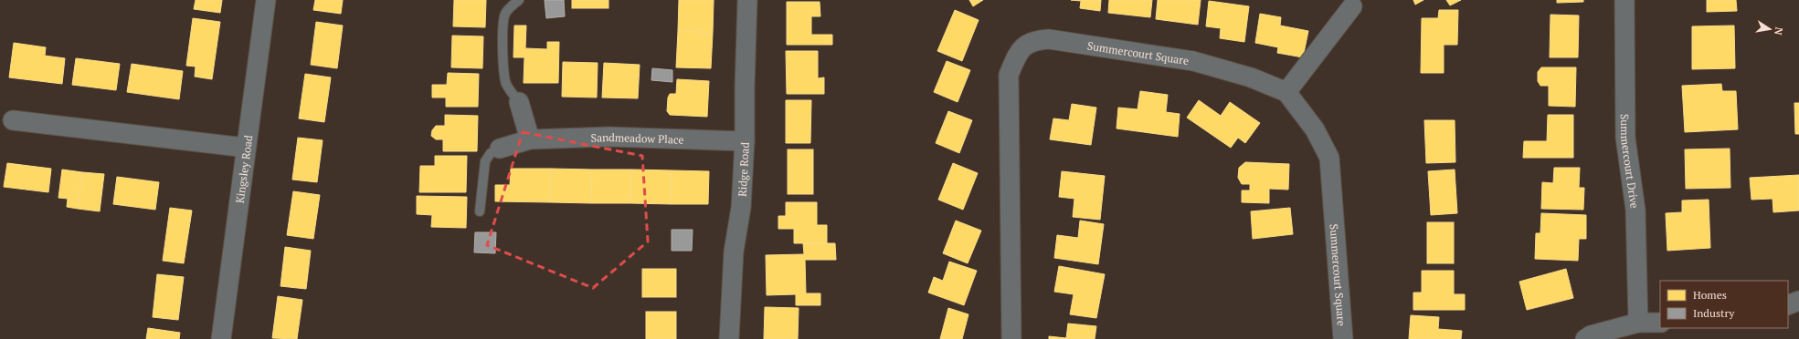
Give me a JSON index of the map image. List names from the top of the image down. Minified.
{"streets":{"street":["Summercourt Square","Sandmeadow Place","Summercourt Drive","Kingsley Road","Ridge Road"]},"crossings":[["Sandmeadow Place","Ridge Road"]],"legend":["Homes","Industry"],"north":"right"}
